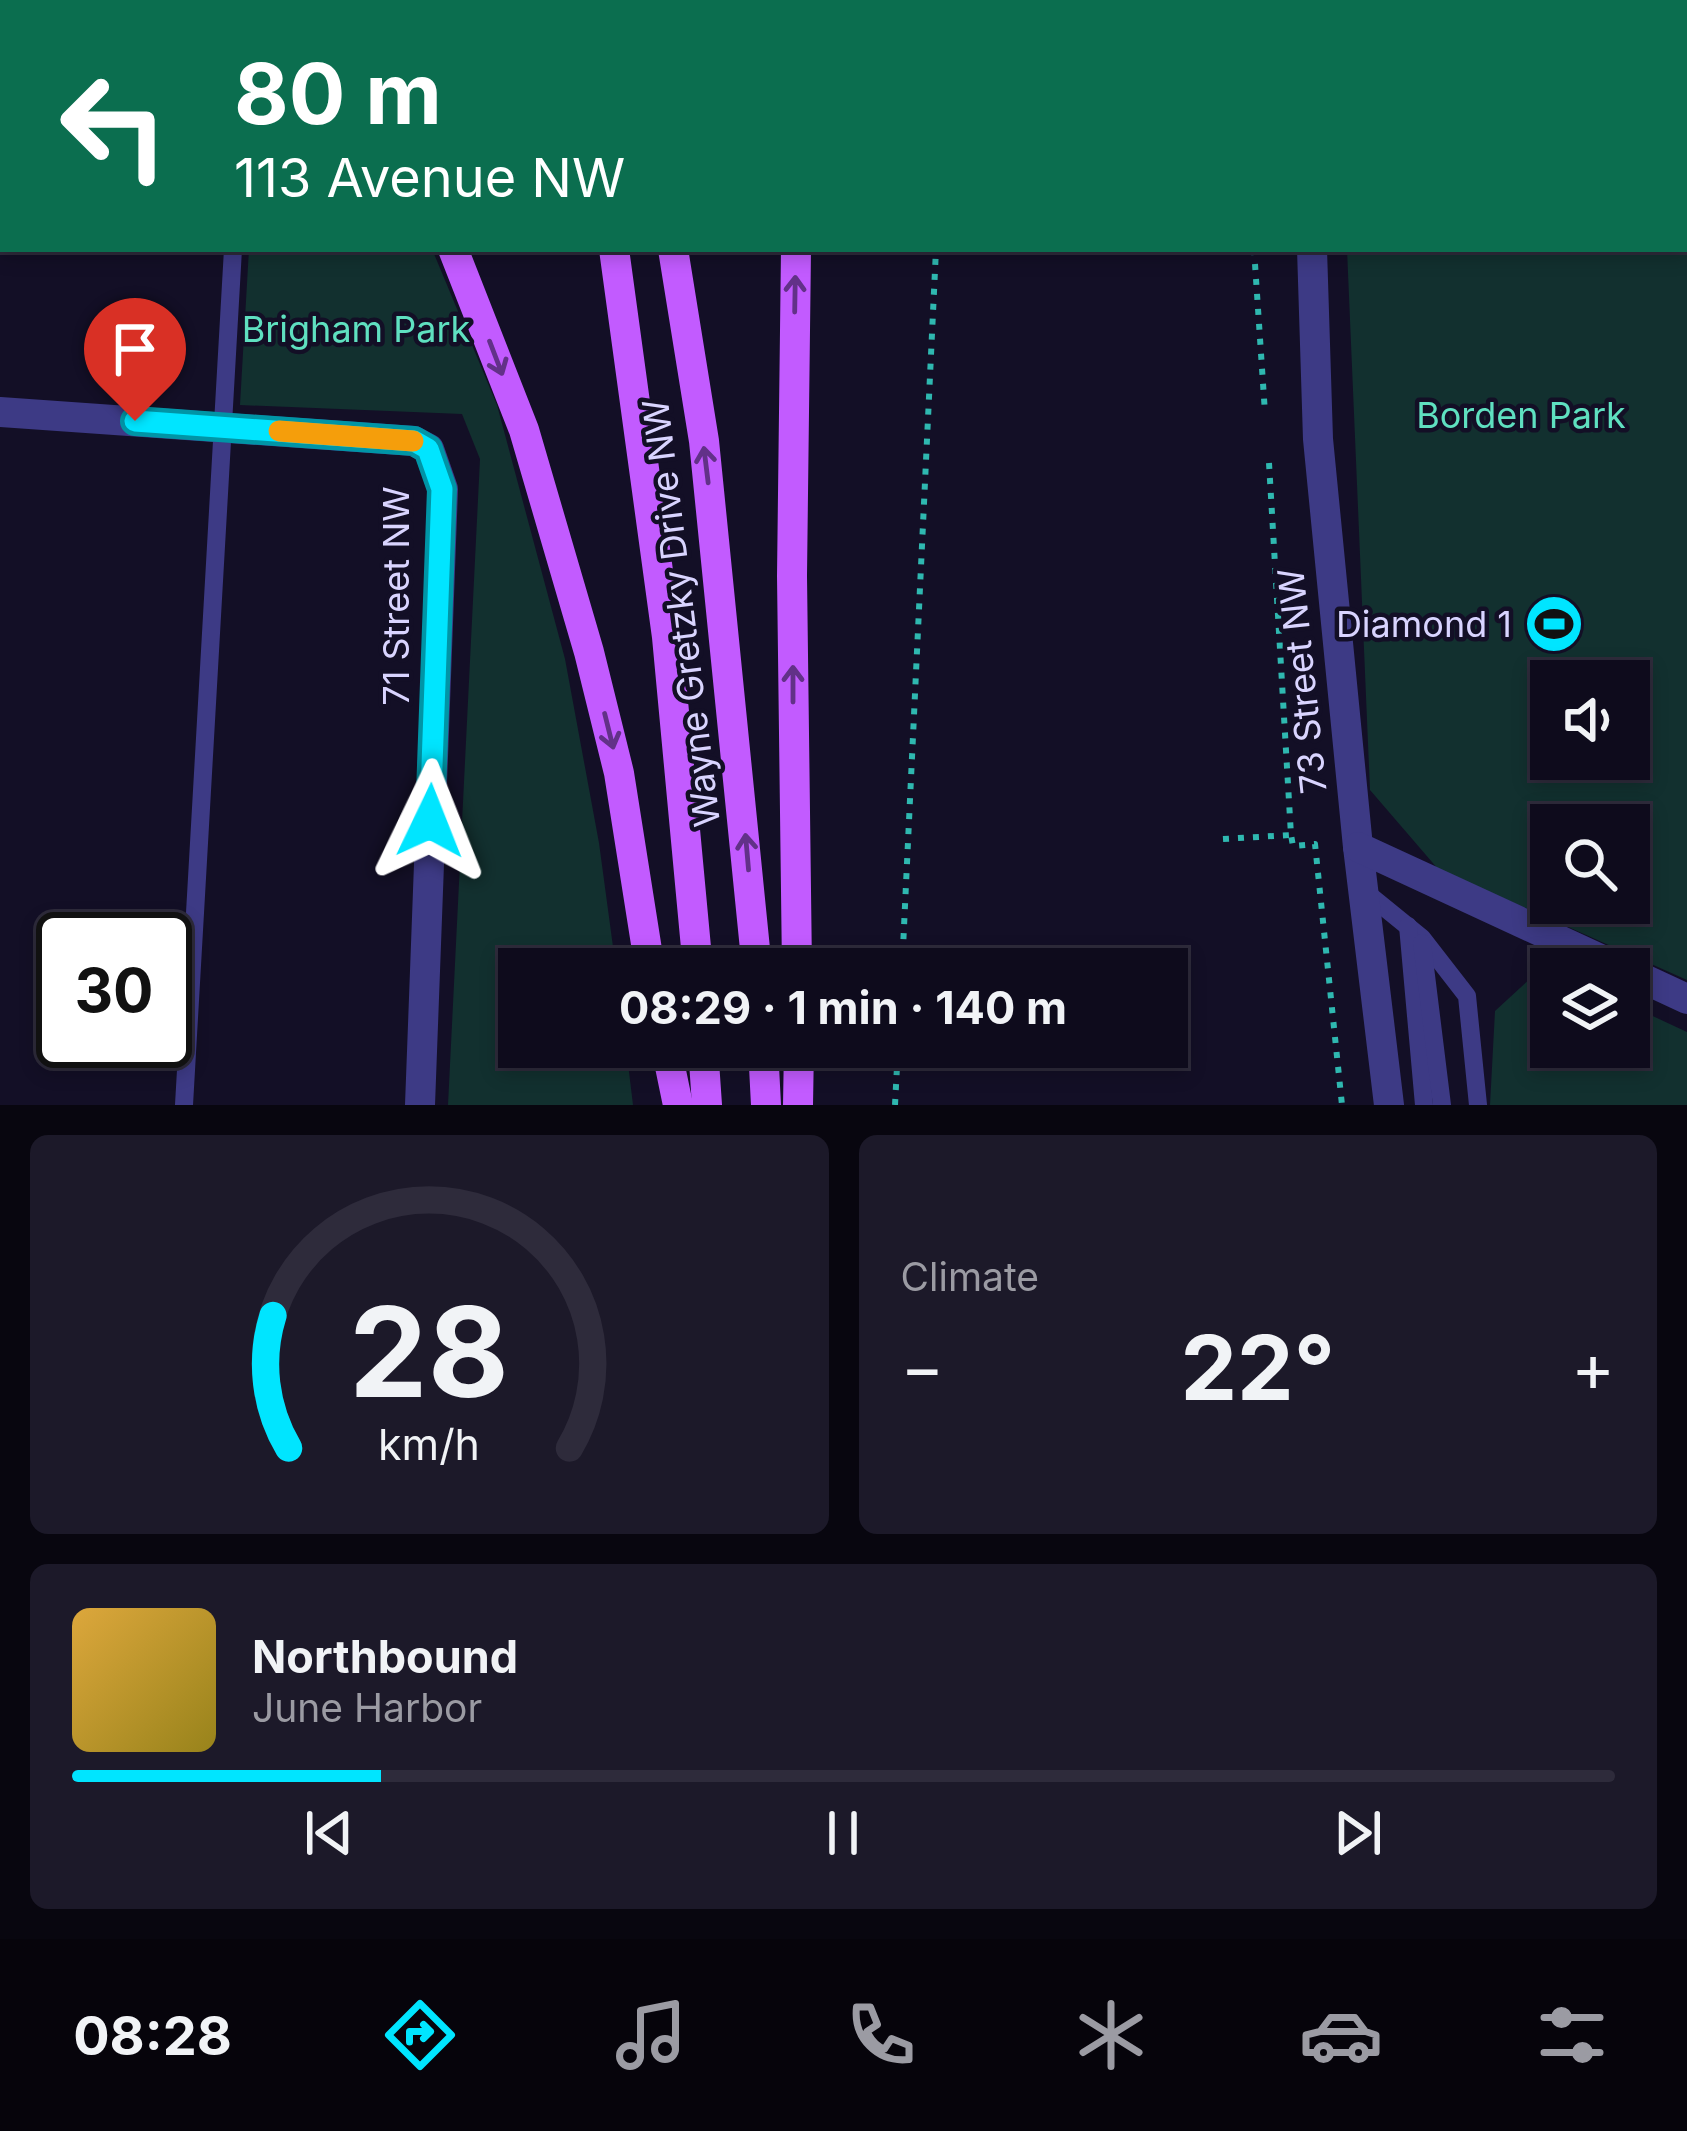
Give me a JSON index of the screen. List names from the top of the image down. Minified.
{"streets":{"main road":["Wayne Gretzky Drive NW"],"street":["71 Street NW","73 Street NW"]},"parks":["Brigham Park","Borden Park"],"places":{"sports":["Diamond 1"]},"page":{"turn":["80 m","113 Avenue NW"],"limit":"30","trip":"08:29 · 1 min · 140 m","tile":"Climate","heat":["−","22°","+"],"song":["Northbound","June Harbor"],"tabs":"08:28","gauge":["28","km/h"]}}
